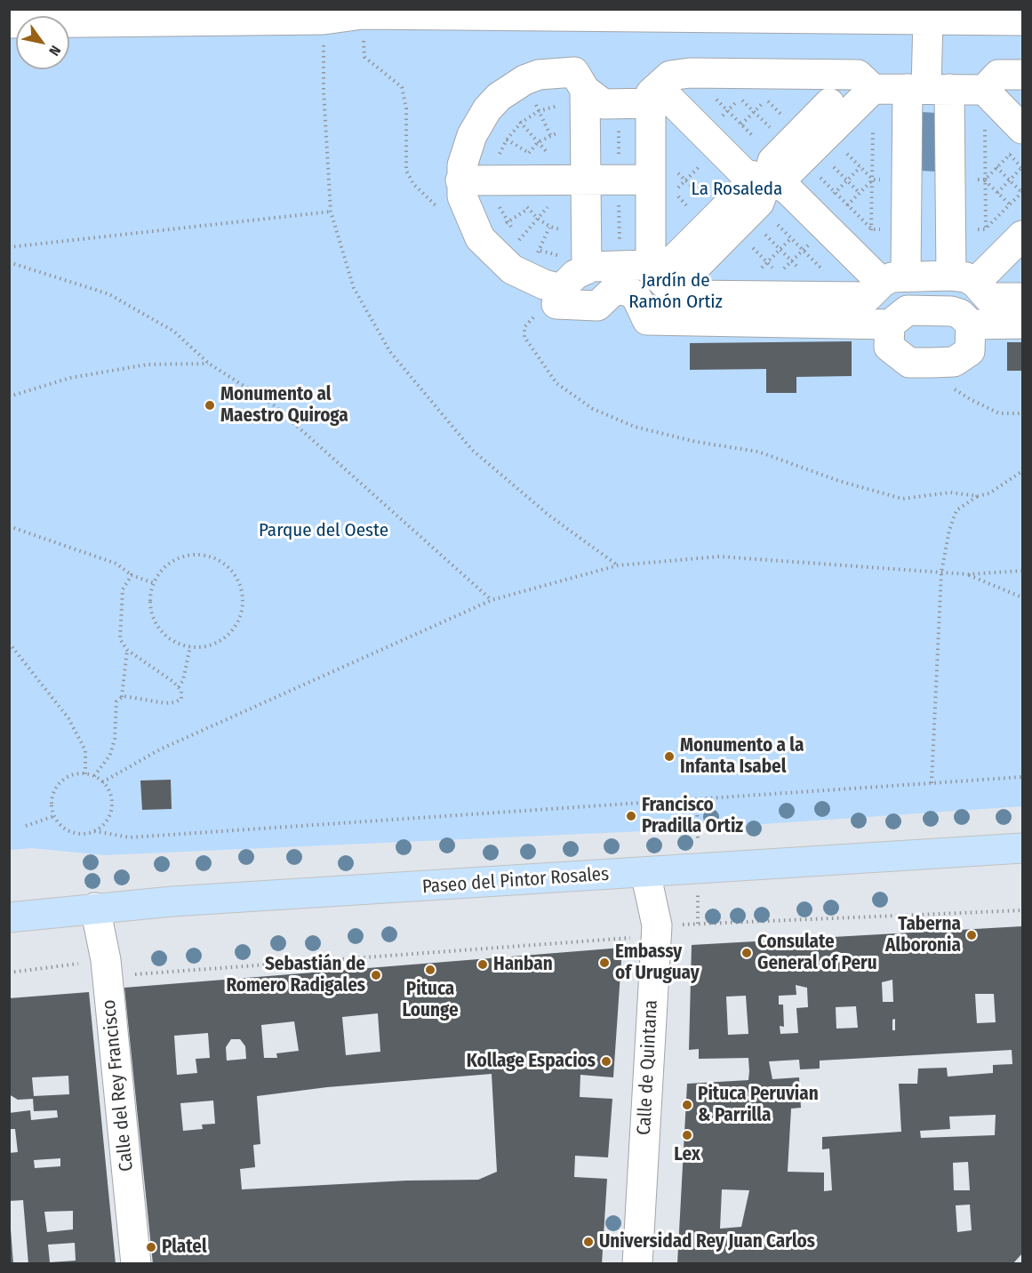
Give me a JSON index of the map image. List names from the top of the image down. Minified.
{"streets":{"main road":["Paseo del Pintor Rosales"],"street":["Calle de Quintana","Calle del Rey Francisco"]},"crossings":[["Paseo del Pintor Rosales","Calle de Quintana"],["Paseo del Pintor Rosales","Calle del Rey Francisco"]],"parks":["La Rosaleda","Jardín de Ramón Ortiz","Parque del Oeste"],"places":["Monumento al Maestro Quiroga","Monumento a la Infanta Isabel","Francisco Pradilla Ortiz","Taberna Alboronia","Consulate General of Peru","Embassy of Uruguay","Hanban","Pituca Lounge","Sebastián de Romero Radigales","Kollage Espacios","Pituca Peruvian & Parrilla","Lex","Universidad Rey Juan Carlos","Platel"],"north":"bottom right"}
